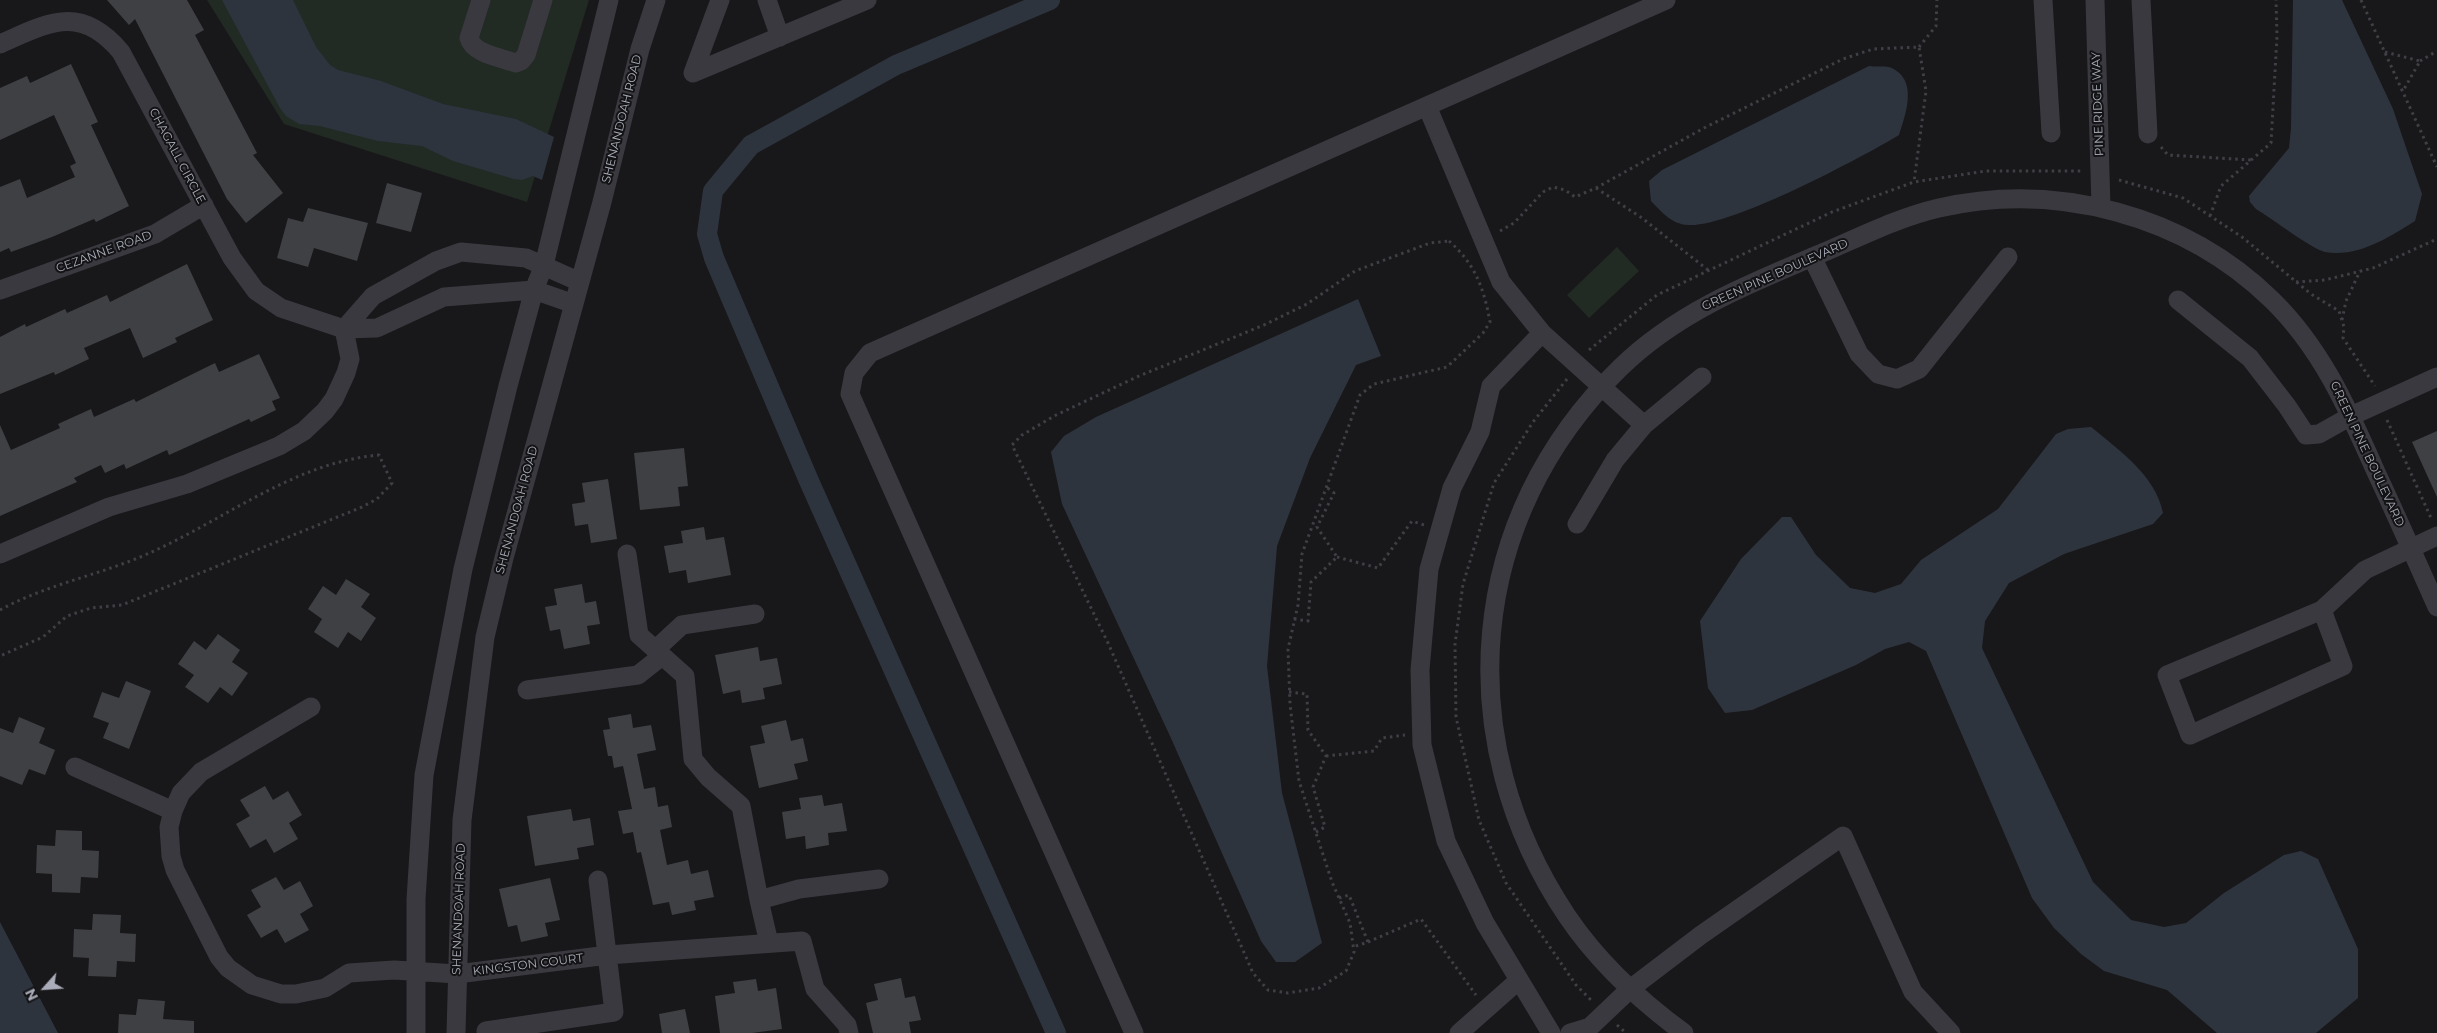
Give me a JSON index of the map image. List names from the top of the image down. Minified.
{"streets":{"street":["PINE RIDGE WAY","SHENANDOAH ROAD","CHAGALL CIRCLE","CEZANNE ROAD","GREEN PINE BOULEVARD","KINGSTON COURT"]},"crossings":[["PINE RIDGE WAY","GREEN PINE BOULEVARD"],["SHENANDOAH ROAD","CHAGALL CIRCLE"],["SHENANDOAH ROAD","KINGSTON COURT"],["CHAGALL CIRCLE","CEZANNE ROAD"]],"north":"bottom left"}
